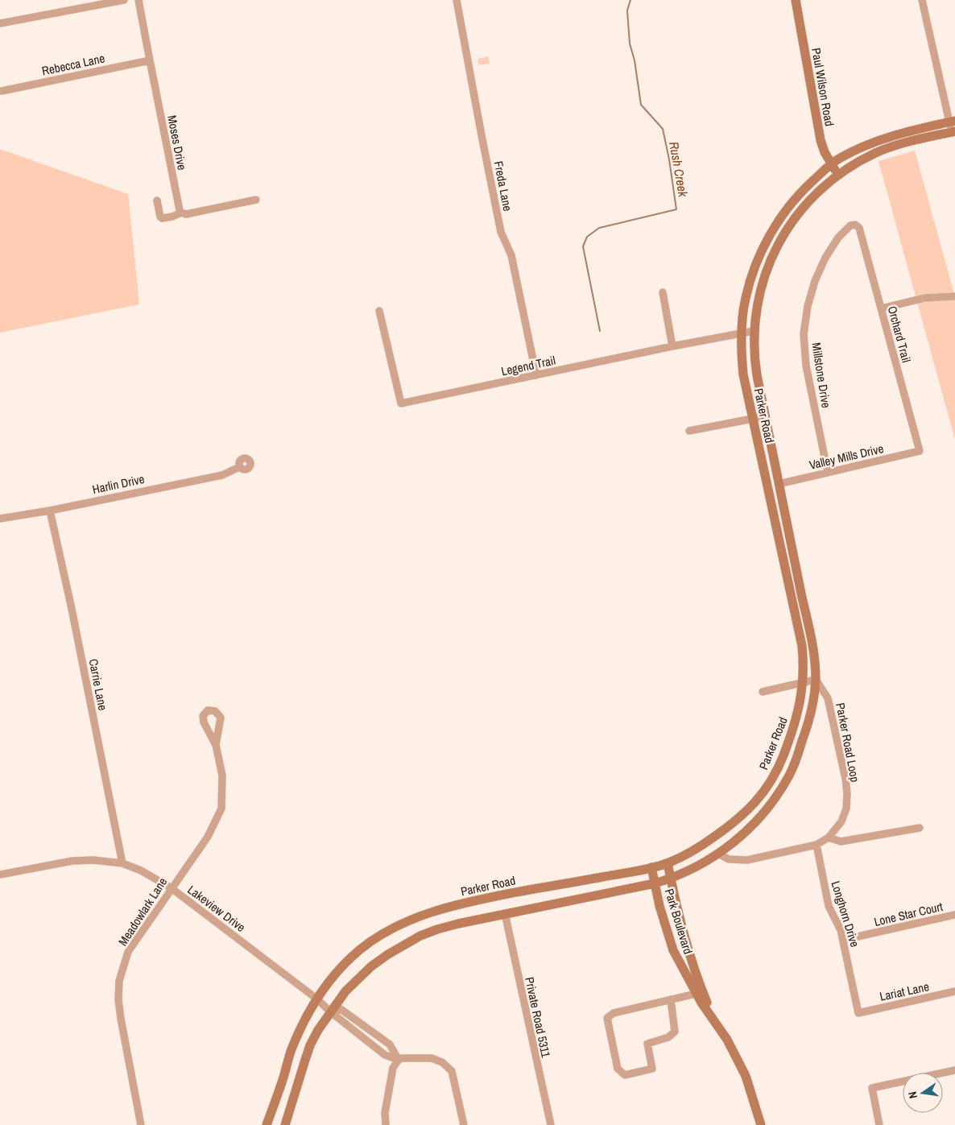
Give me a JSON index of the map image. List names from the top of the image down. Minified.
{"streets":{"main road":["Paul Wilson Road","Parker Road","Park Boulevard"],"street":["Rebecca Lane","Moses Drive","Freda Lane","Orchard Trail","Legend Trail","Millstone Drive","Valley Mills Drive","Harlin Drive","Carrie Lane","Parker Road Loop","Lakeview Drive","Meadowlark Lane","Longhorn Drive","Lone Star Court","Lariat Lane","Private Road 5311"]},"crossings":[["Rebecca Lane","Moses Drive"],["Paul Wilson Road","Parker Road"],["Freda Lane","Legend Trail"],["Orchard Trail","Millstone Drive"],["Orchard Trail","Valley Mills Drive"],["Legend Trail","Parker Road"],["Millstone Drive","Valley Mills Drive"],["Parker Road","Valley Mills Drive"],["Parker Road","Parker Road Loop"],["Parker Road","Lakeview Drive"],["Parker Road","Park Boulevard"],["Parker Road","Private Road 5311"],["Harlin Drive","Carrie Lane"],["Carrie Lane","Lakeview Drive"],["Parker Road Loop","Longhorn Drive"],["Lakeview Drive","Meadowlark Lane"],["Longhorn Drive","Lone Star Court"],["Longhorn Drive","Lariat Lane"]],"water":["Rush Creek"],"north":"left"}
